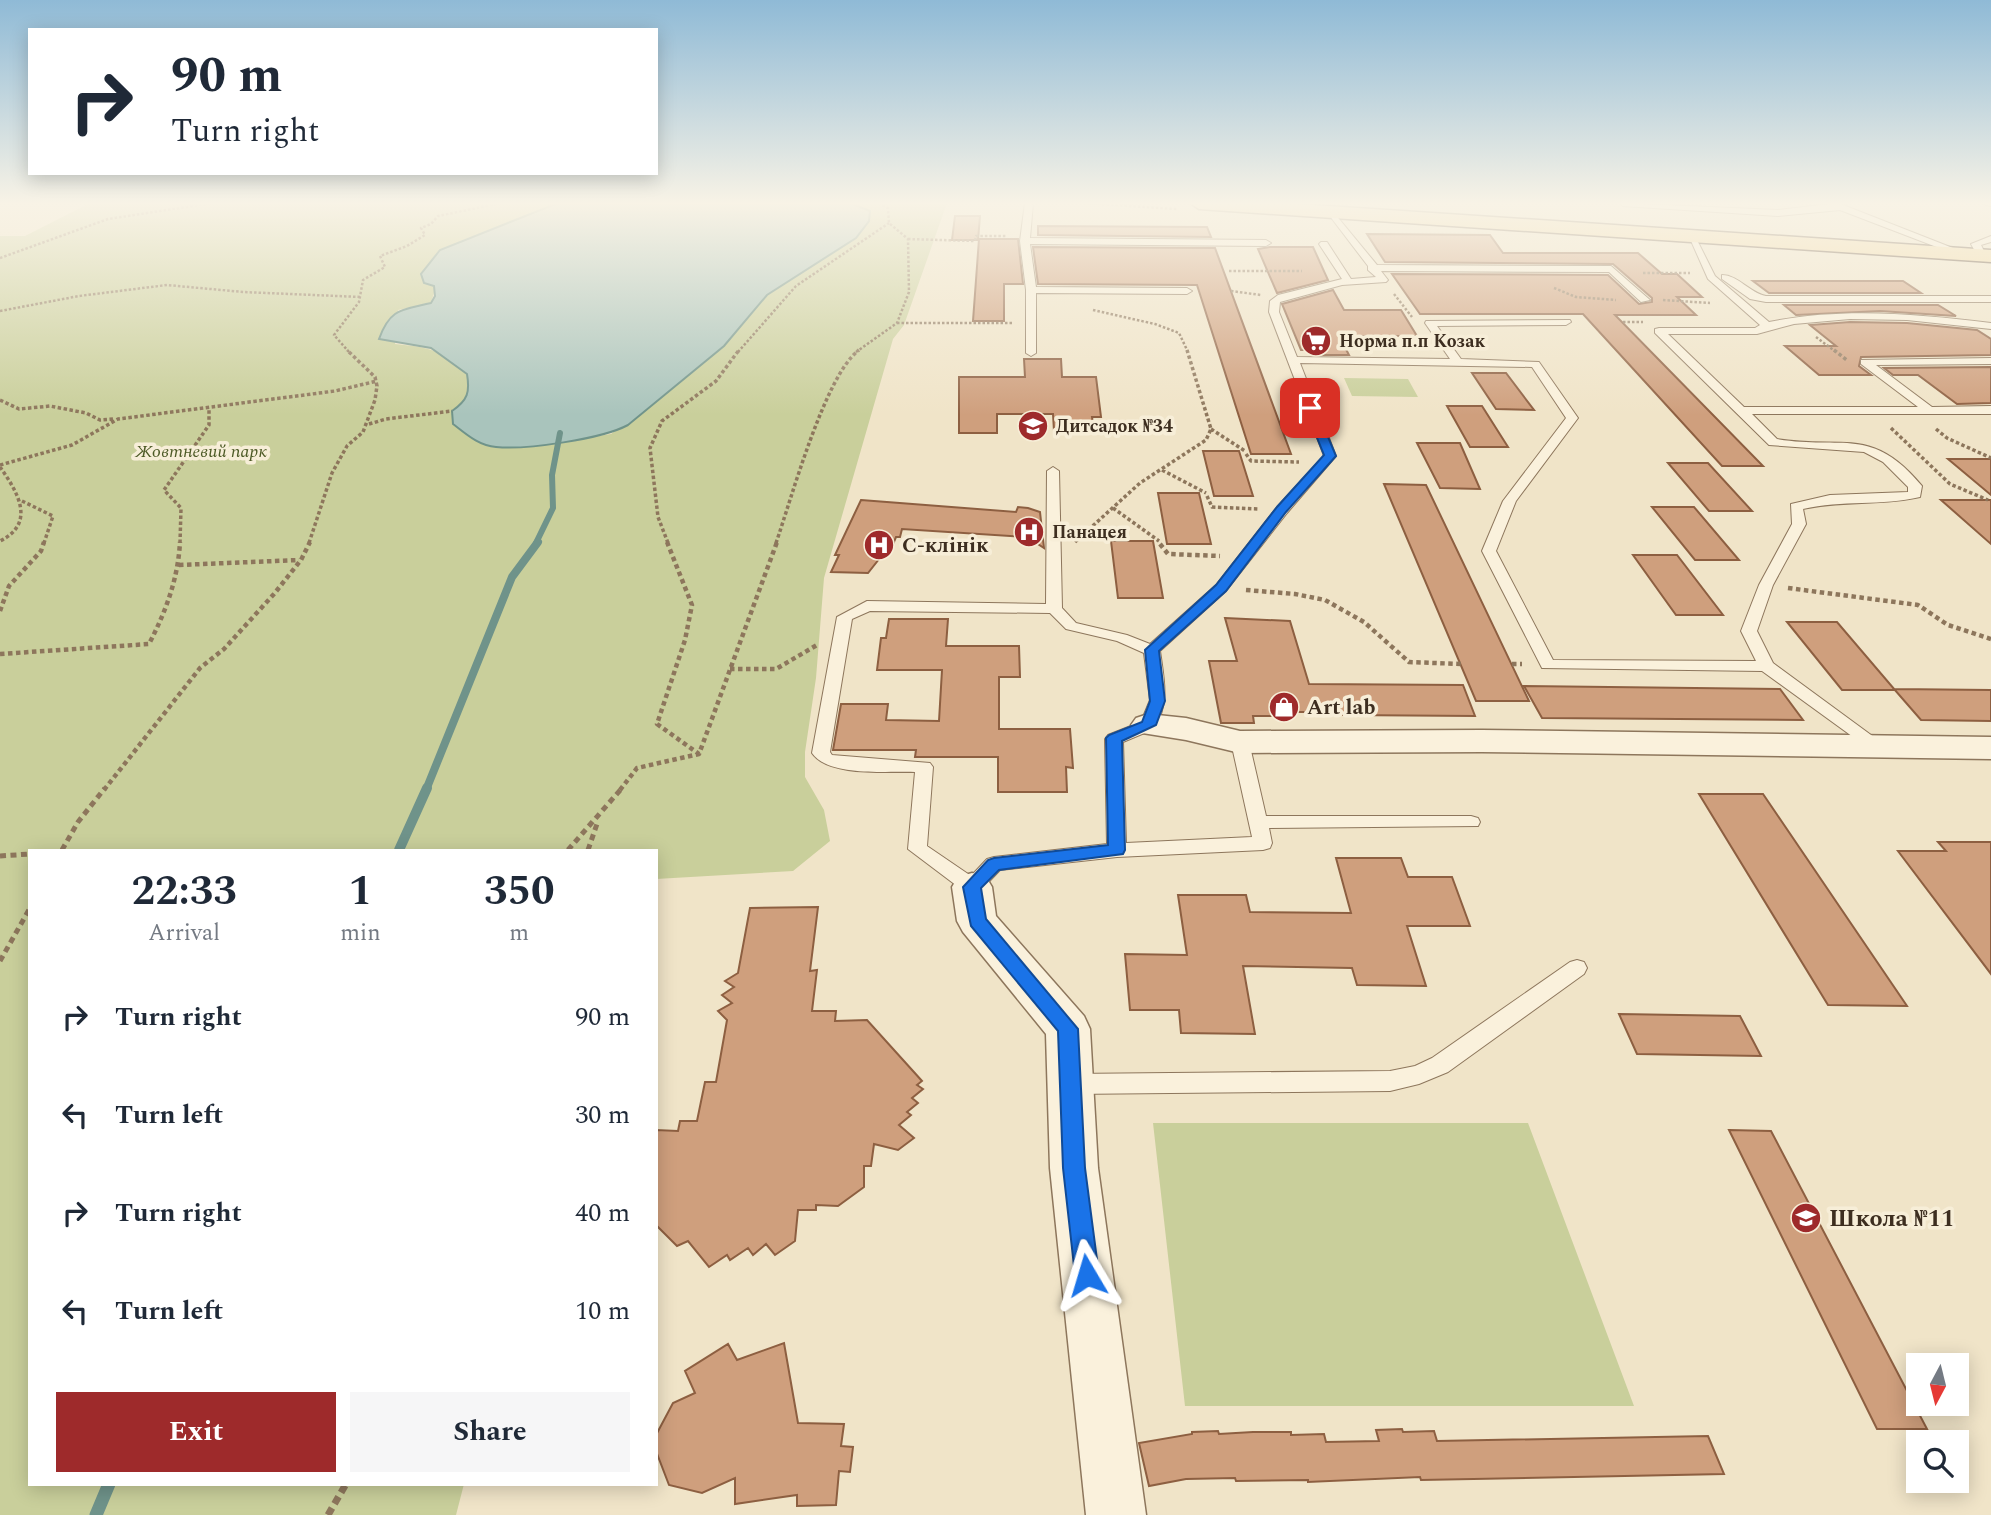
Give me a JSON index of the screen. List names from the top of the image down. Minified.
{"parks":["Жовтневий парк"],"places":{"supermarket":["Норма п.п Козак"],"school or university":["Дитсадок №34","Школа №11"],"hospital":["Панацея","С-клінік"],"shop":["Art lab"]},"north":"bottom","page":{"turn":["90 m","Turn right"],"eta":["22:33","Arrival","1","min","350","m"],"list":[{"name":"Turn right","value":"90 m"},{"name":"Turn left","value":"30 m"},{"name":"Turn right","value":"40 m"},{"name":"Turn left","value":"10 m"}],"buttons":["Exit","Share"]}}
